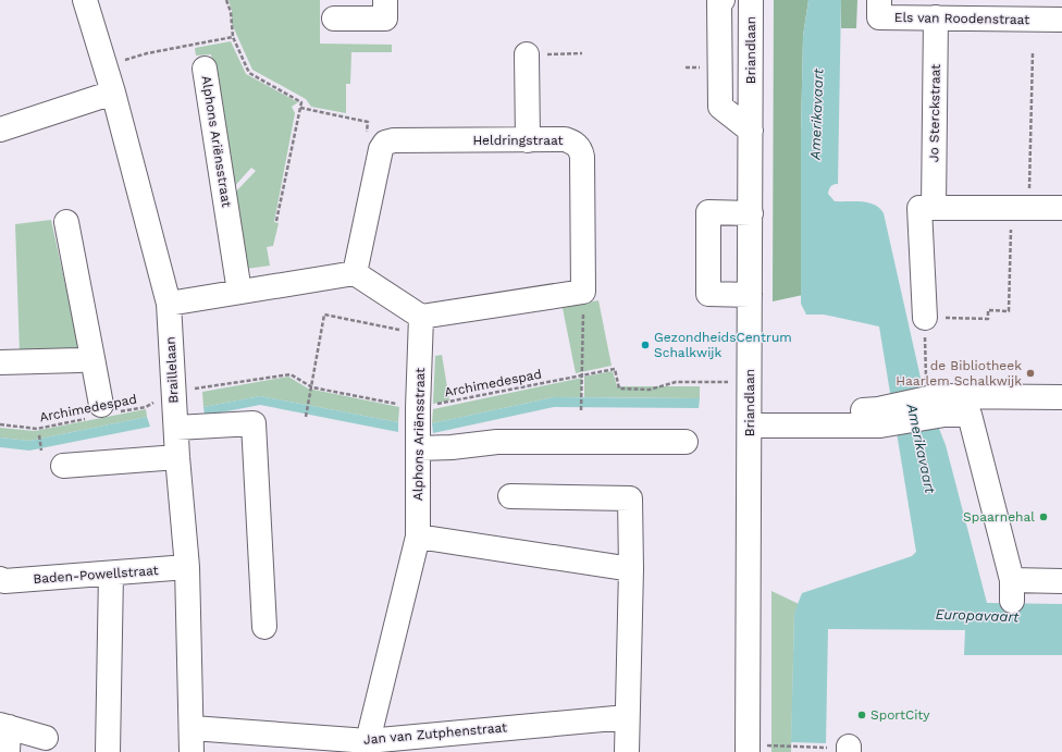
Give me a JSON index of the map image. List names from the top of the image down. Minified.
{"streets":{"street":["Els van Roodenstraat","Briandlaan","Jo Sterckstraat","Heldringstraat","Alphons Ariënsstraat","Braillelaan","Baden-Powellstraat","Jan van Zutphenstraat"],"path":["Archimedespad"]},"crossings":[["Els van Roodenstraat","Jo Sterckstraat"],["Briandlaan","Archimedespad"],["Alphons Ariënsstraat","Archimedespad"],["Alphons Ariënsstraat","Jan van Zutphenstraat"],["Braillelaan","Archimedespad"],["Braillelaan","Baden-Powellstraat"],["Braillelaan","Jan van Zutphenstraat"]],"water":["Amerikavaart","Europavaart"],"places":["GezondheidsCentrum Schalkwijk","de Bibliotheek Haarlem Schalkwijk","Spaarnehal","SportCity"]}
